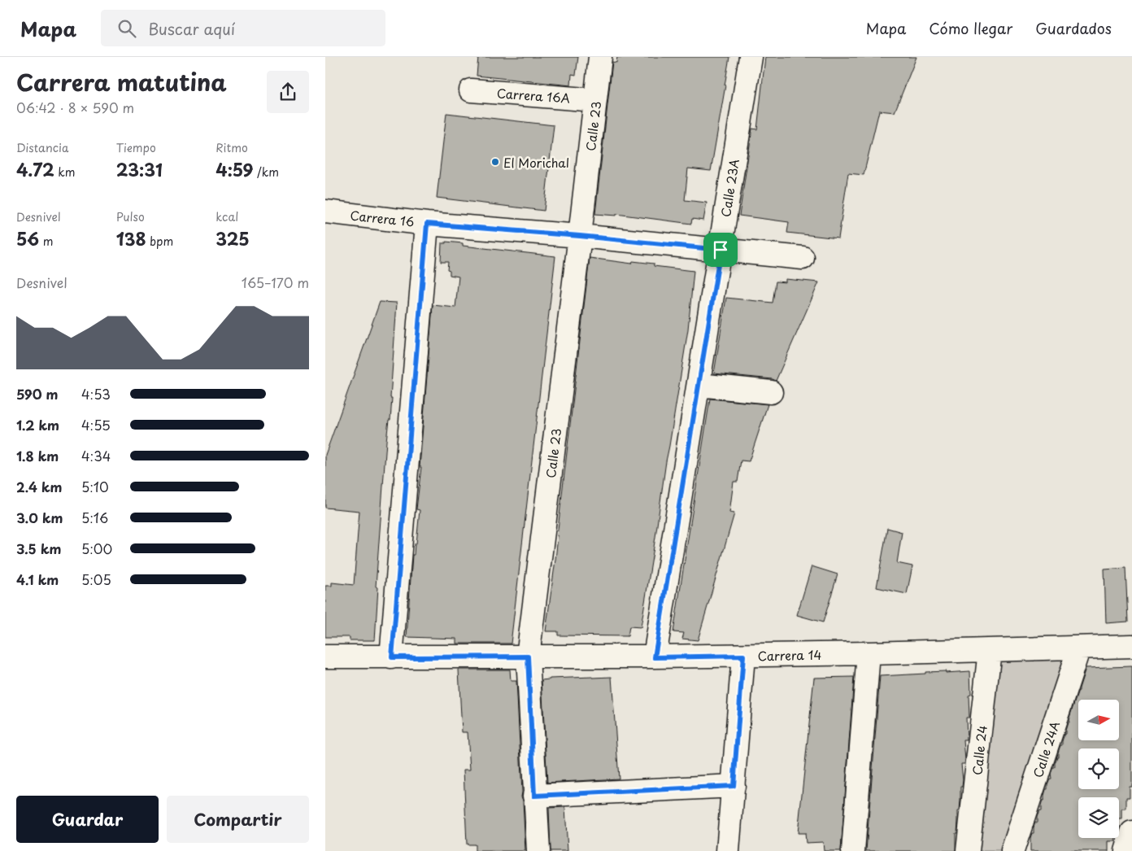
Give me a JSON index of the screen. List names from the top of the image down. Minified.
{"streets":{"street":["Carrera 16A","Calle 23","Calle 23A","Carrera 16","Carrera 14","Calle 24A","Calle 24"]},"crossings":[["Carrera 16A","Calle 23"],["Calle 23","Carrera 16"],["Calle 23","Carrera 14"],["Calle 23A","Carrera 16"],["Calle 23A","Carrera 14"],["Carrera 14","Calle 24A"],["Carrera 14","Calle 24"]],"places":["El Morichal"],"north":"right","page":{"header":"Mapa","search":"Buscar aquí","nav":["Mapa","Cómo llegar","Guardados"],"heading":["Carrera matutina","06:42 · 8 × 590 m"],"stats":[["Distancia","4.72 km"],["Tiempo","23:31"],["Ritmo","4:59 /km"],["Desnivel","56 m"],["Pulso","138 bpm"],["kcal","325"]],"chart":["Desnivel","165–170 m"],"list":[{"name":"590 m","note":"4:53"},{"name":"1.2 km","note":"4:55"},{"name":"1.8 km","note":"4:34"},{"name":"2.4 km","note":"5:10"},{"name":"3.0 km","note":"5:16"},{"name":"3.5 km","note":"5:00"},{"name":"4.1 km","note":"5:05"}],"buttons":["Guardar","Compartir"]}}
